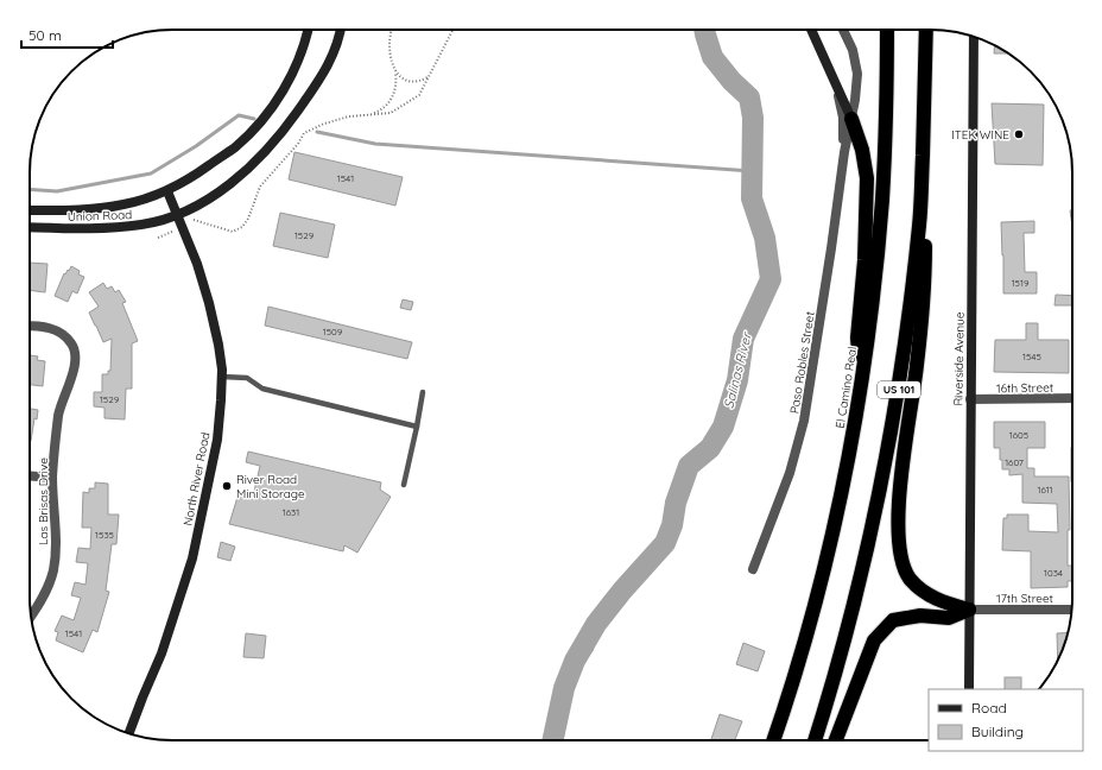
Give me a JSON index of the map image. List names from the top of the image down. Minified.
{"streets":{"highway":["El Camino Real","US 101"],"main road":["Union Road","Riverside Avenue","Paso Robles Street","North River Road"],"street":["16th Street","Las Brisas Drive","17th Street"]},"crossings":[["Union Road","North River Road"],["Riverside Avenue","16th Street"],["Riverside Avenue","17th Street"]],"water":["Salinas River"],"places":["ITEK WINE","River Road Mini Storage"],"house_numbers":["1541","1529","1519","1509","1545","1529","1605","1607","1611","1631","1535","1034","1541"],"legend":["Road","Building"],"scale_bar":"50 m"}
